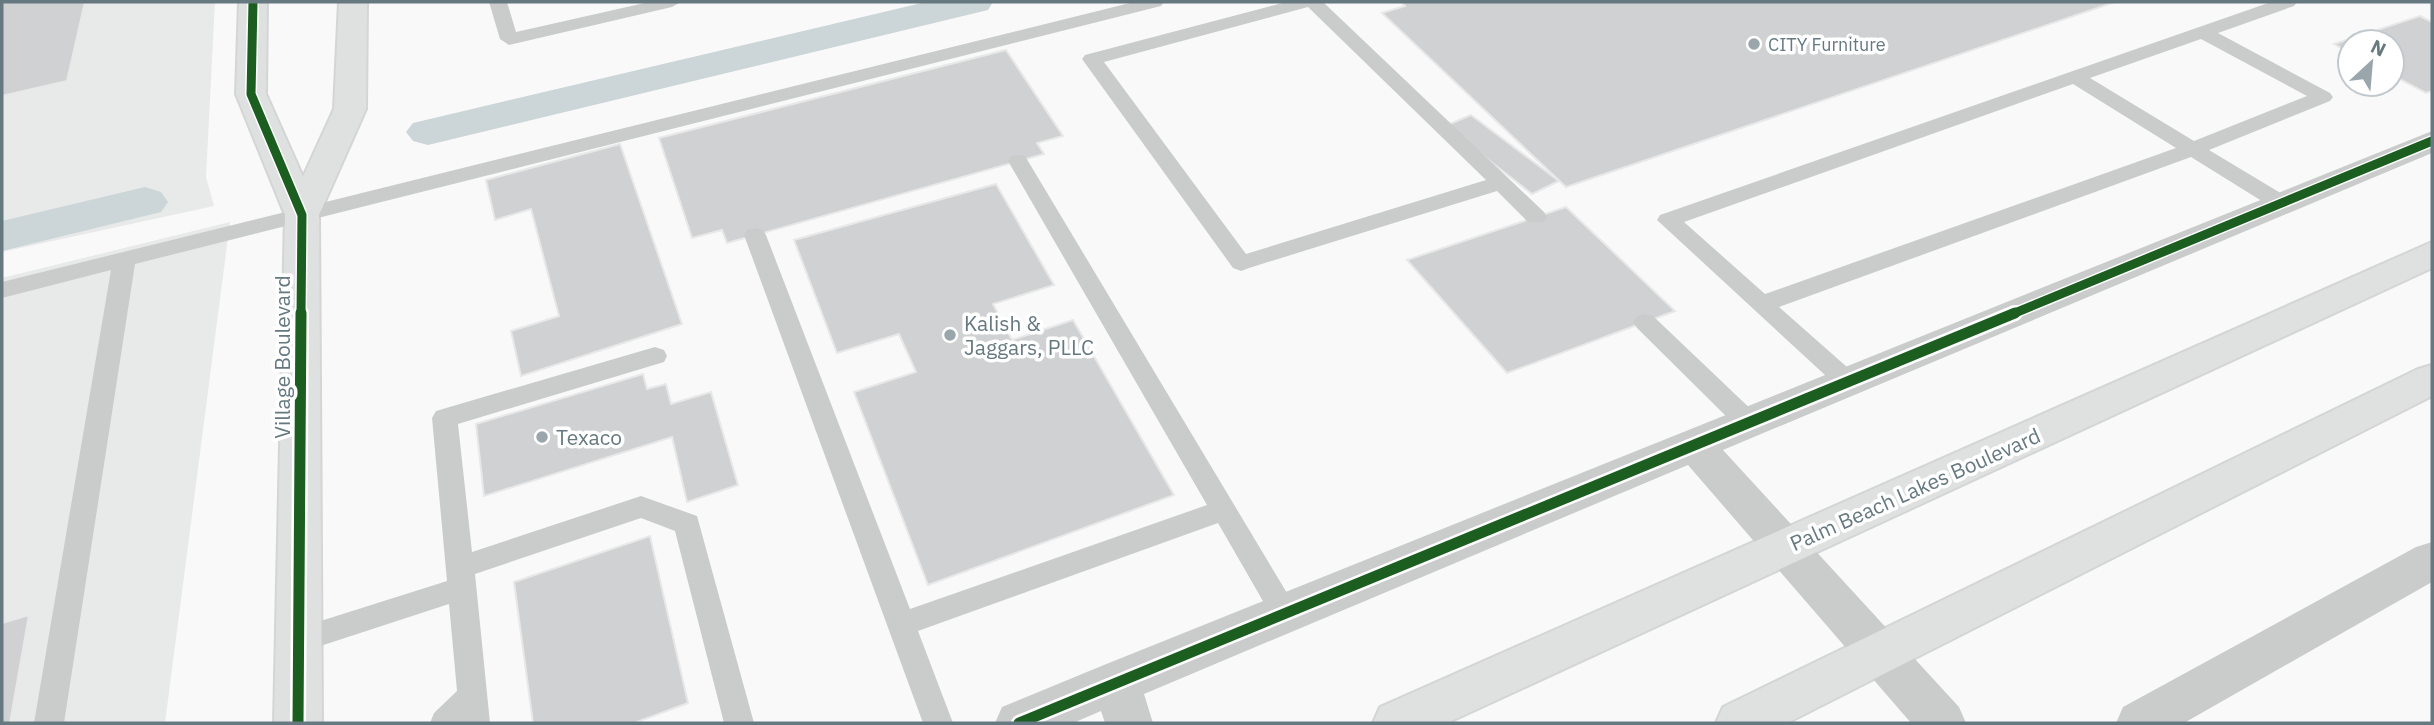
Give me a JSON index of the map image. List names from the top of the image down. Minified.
{"streets":{"main road":["Village Boulevard","Palm Beach Lakes Boulevard"]},"places":["CITY Furniture","Kalish & Jaggars, PLLC","Texaco"],"north":"top right"}
